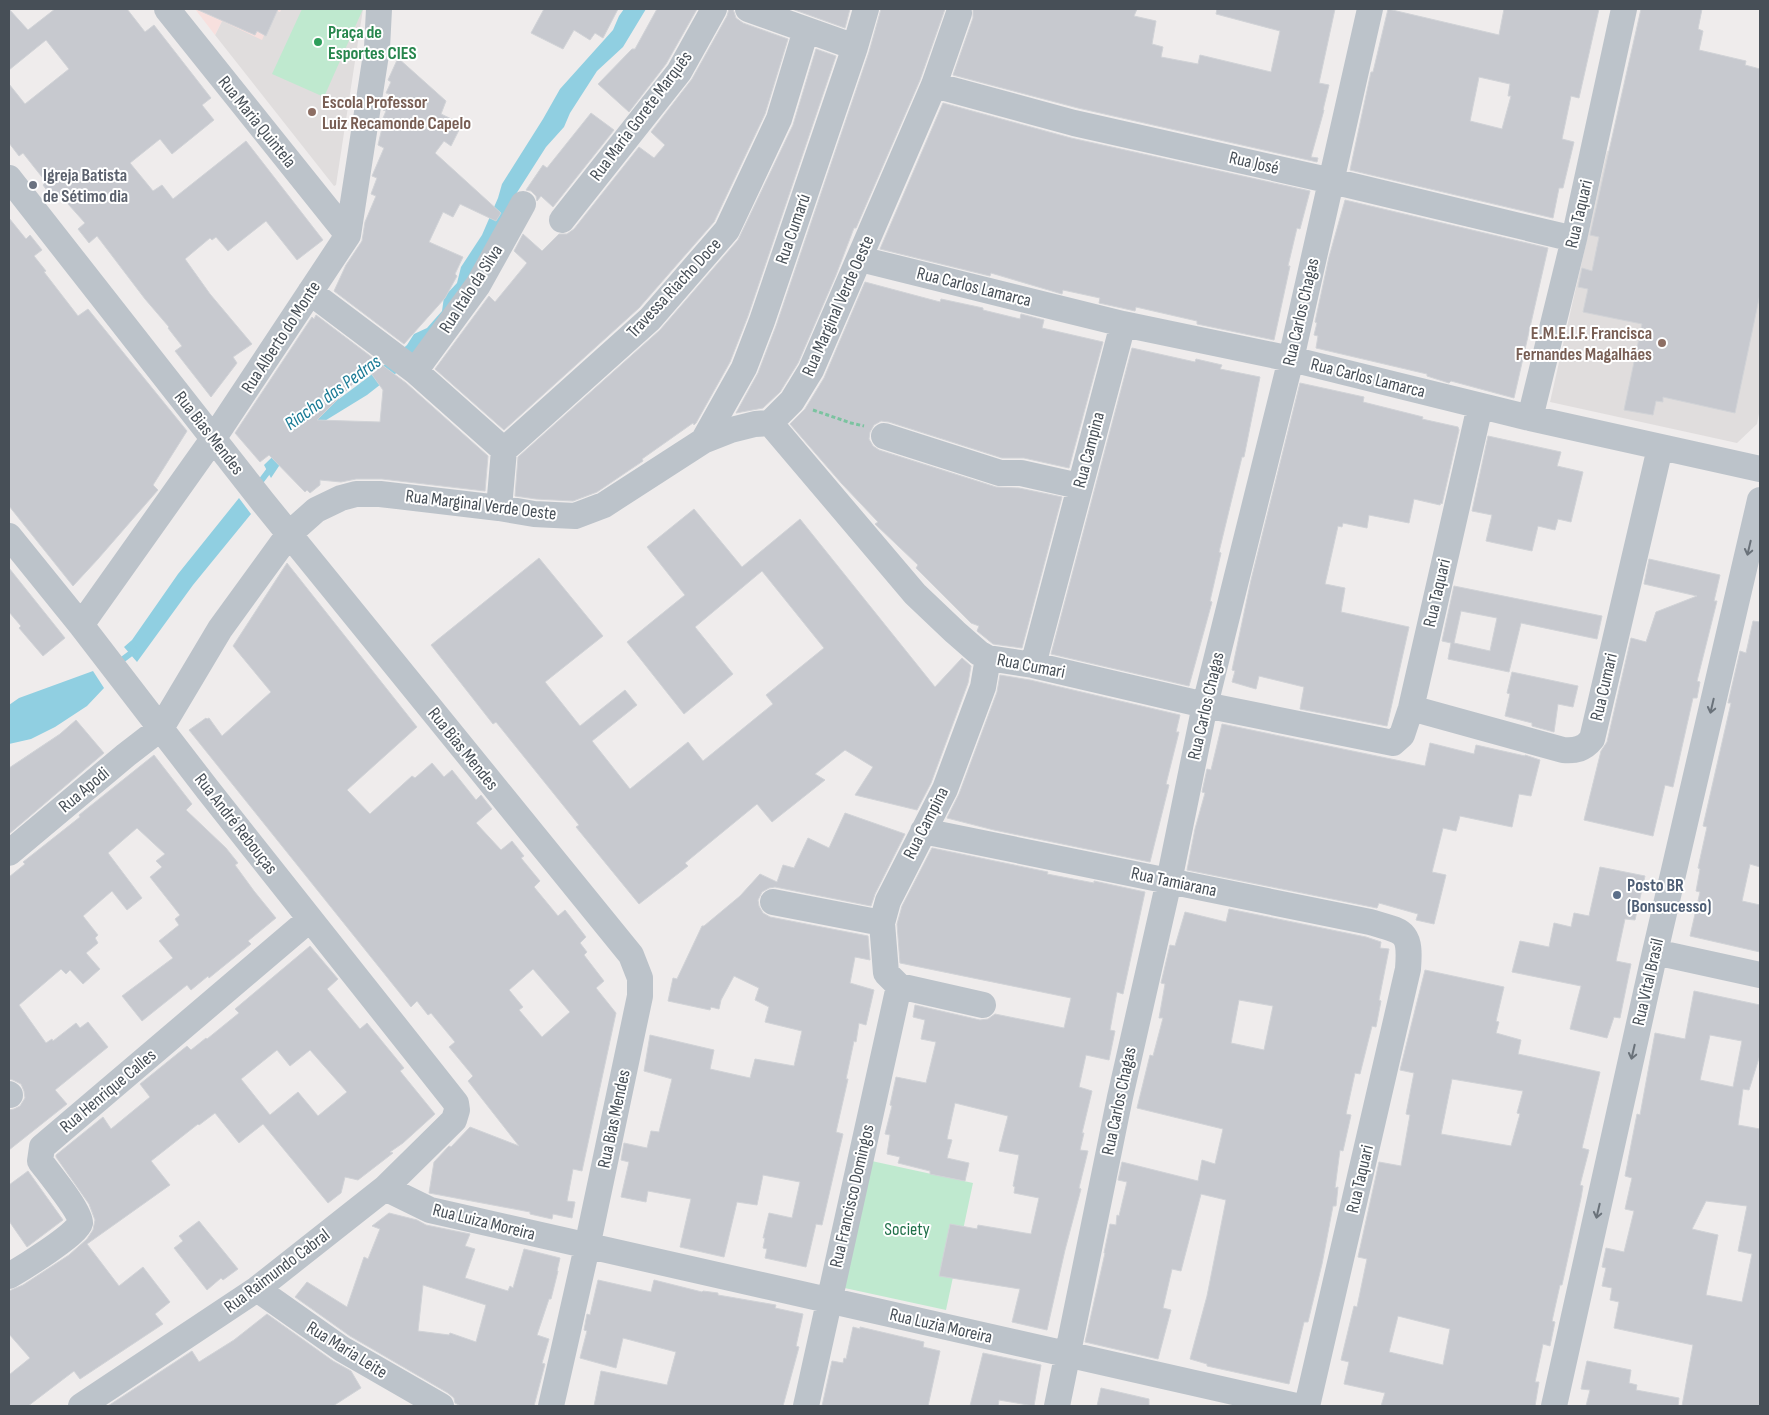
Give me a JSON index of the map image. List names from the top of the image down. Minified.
{"streets":{"street":["Rua Maria Gorete Marquês","Rua Maria Quintela","Rua José","Rua Taquari","Rua Cumarú","Rua Carlos Lamarca","Travessa Riacho Doce","Rua Italo da Silva","Rua Marginal Verde Oeste","Rua Carlos Chagas","Rua Alberto do Monte","Rua Bias Mendes","Rua Campina","Rua Cumari","Rua Apodi","Rua André Rebouças","Rua Tamiarana","Rua Vital Brasil","Rua Henrique Calles","Rua Francisco Domingos","Rua Luiza Moreira","Rua Raimundo Cabral","Rua Luzia Moreira","Rua Maria Leite"]},"crossings":[["Rua Maria Quintela","Rua Alberto do Monte"],["Rua José","Rua Taquari"],["Rua José","Rua Marginal Verde Oeste"],["Rua José","Rua Carlos Chagas"],["Rua Taquari","Rua Carlos Lamarca"],["Rua Taquari","Rua Cumari"],["Rua Taquari","Rua Tamiarana"],["Rua Cumarú","Rua Marginal Verde Oeste"],["Rua Carlos Lamarca","Rua Marginal Verde Oeste"],["Rua Carlos Lamarca","Rua Carlos Chagas"],["Rua Carlos Lamarca","Rua Campina"],["Rua Carlos Lamarca","Rua Cumari"],["Rua Marginal Verde Oeste","Rua Bias Mendes"],["Rua Marginal Verde Oeste","Rua Cumari"],["Rua Marginal Verde Oeste","Rua Apodi"],["Rua Marginal Verde Oeste","Rua André Rebouças"],["Rua Carlos Chagas","Rua Cumari"],["Rua Carlos Chagas","Rua Tamiarana"],["Rua Carlos Chagas","Rua Luzia Moreira"],["Rua Alberto do Monte","Rua Bias Mendes"],["Rua Alberto do Monte","Rua André Rebouças"],["Rua Bias Mendes","Rua Luiza Moreira"],["Rua Bias Mendes","Rua Luzia Moreira"],["Rua Campina","Rua Cumari"],["Rua Campina","Rua Tamiarana"],["Rua Campina","Rua Francisco Domingos"],["Rua Apodi","Rua André Rebouças"],["Rua André Rebouças","Rua Henrique Calles"],["Rua André Rebouças","Rua Raimundo Cabral"],["Rua Francisco Domingos","Rua Luzia Moreira"],["Rua Luiza Moreira","Rua Raimundo Cabral"],["Rua Luiza Moreira","Rua Luzia Moreira"],["Rua Raimundo Cabral","Rua Maria Leite"]],"one_way":["Rua Vital Brasil"],"water":["Riacho das Pedras"],"parks":["Society"],"places":["Praça de Esportes CIES","Escola Professor Luiz Recamonde Capelo","Igreja Batista de Sétimo dia","E.M.E.I.F. Francisca Fernandes Magalhães","Posto BR (Bonsucesso)"]}
